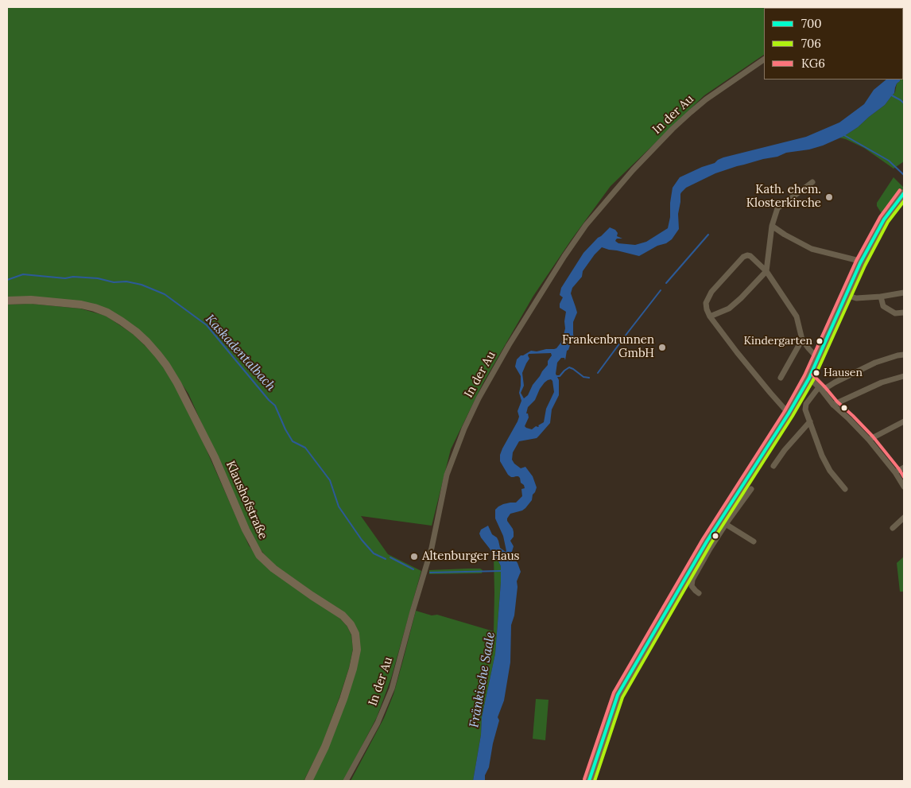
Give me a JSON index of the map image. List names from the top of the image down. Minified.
{"streets":{"main road":["Klaushofstraße"],"street":["In der Au"]},"water":["Kaskadentalbach","Fränkische Saale"],"places":["Kath. ehem. Klosterkirche","Kindergarten","Frankenbrunnen GmbH","Hausen","Altenburger Haus"],"lines":["transit line KG6","transit line 700","transit line 706"],"legend":["700","706","KG6"]}
